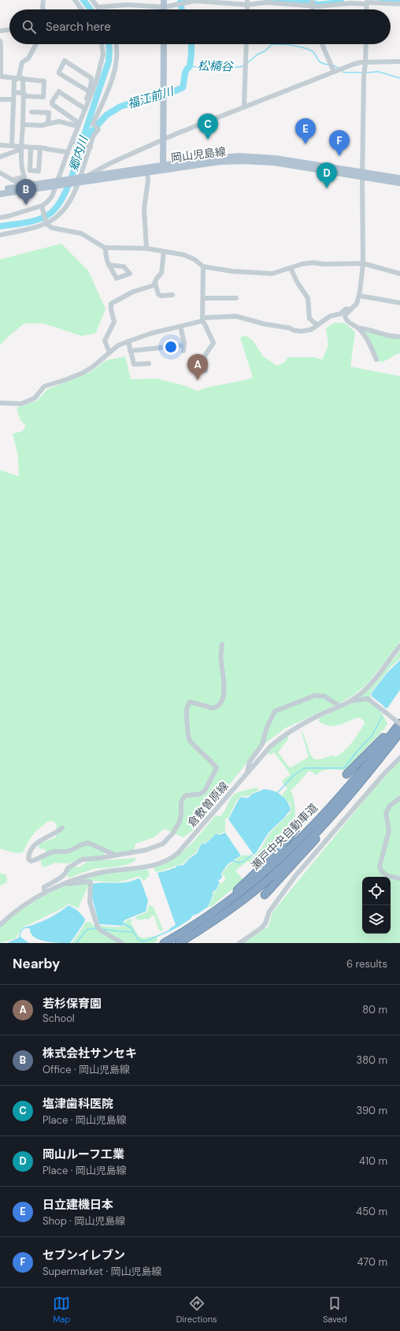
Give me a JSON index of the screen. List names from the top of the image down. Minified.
{"streets":{"highway":["瀬戸中央自動車道"],"main road":["岡山児島線"],"street":["倉敷曽原線"]},"water":["松楠谷","福江前川","郷内川"],"page":{"search":"Search here","pins":["C","E","F","D","B","A"],"heading":["Nearby","6 results"],"list":[{"mark":"A","name":"若杉保育園","note":"School","value":"80 m"},{"mark":"B","name":"株式会社サンセキ","note":"Office · 岡山児島線","value":"380 m"},{"mark":"C","name":"塩津歯科医院","note":"Place · 岡山児島線","value":"390 m"},{"mark":"D","name":"岡山ルーフ工業","note":"Place · 岡山児島線","value":"410 m"},{"mark":"E","name":"日立建機日本","note":"Shop · 岡山児島線","value":"450 m"},{"mark":"F","name":"セブンイレブン","note":"Supermarket · 岡山児島線","value":"470 m"}],"nav":["Map","Directions","Saved"]}}
